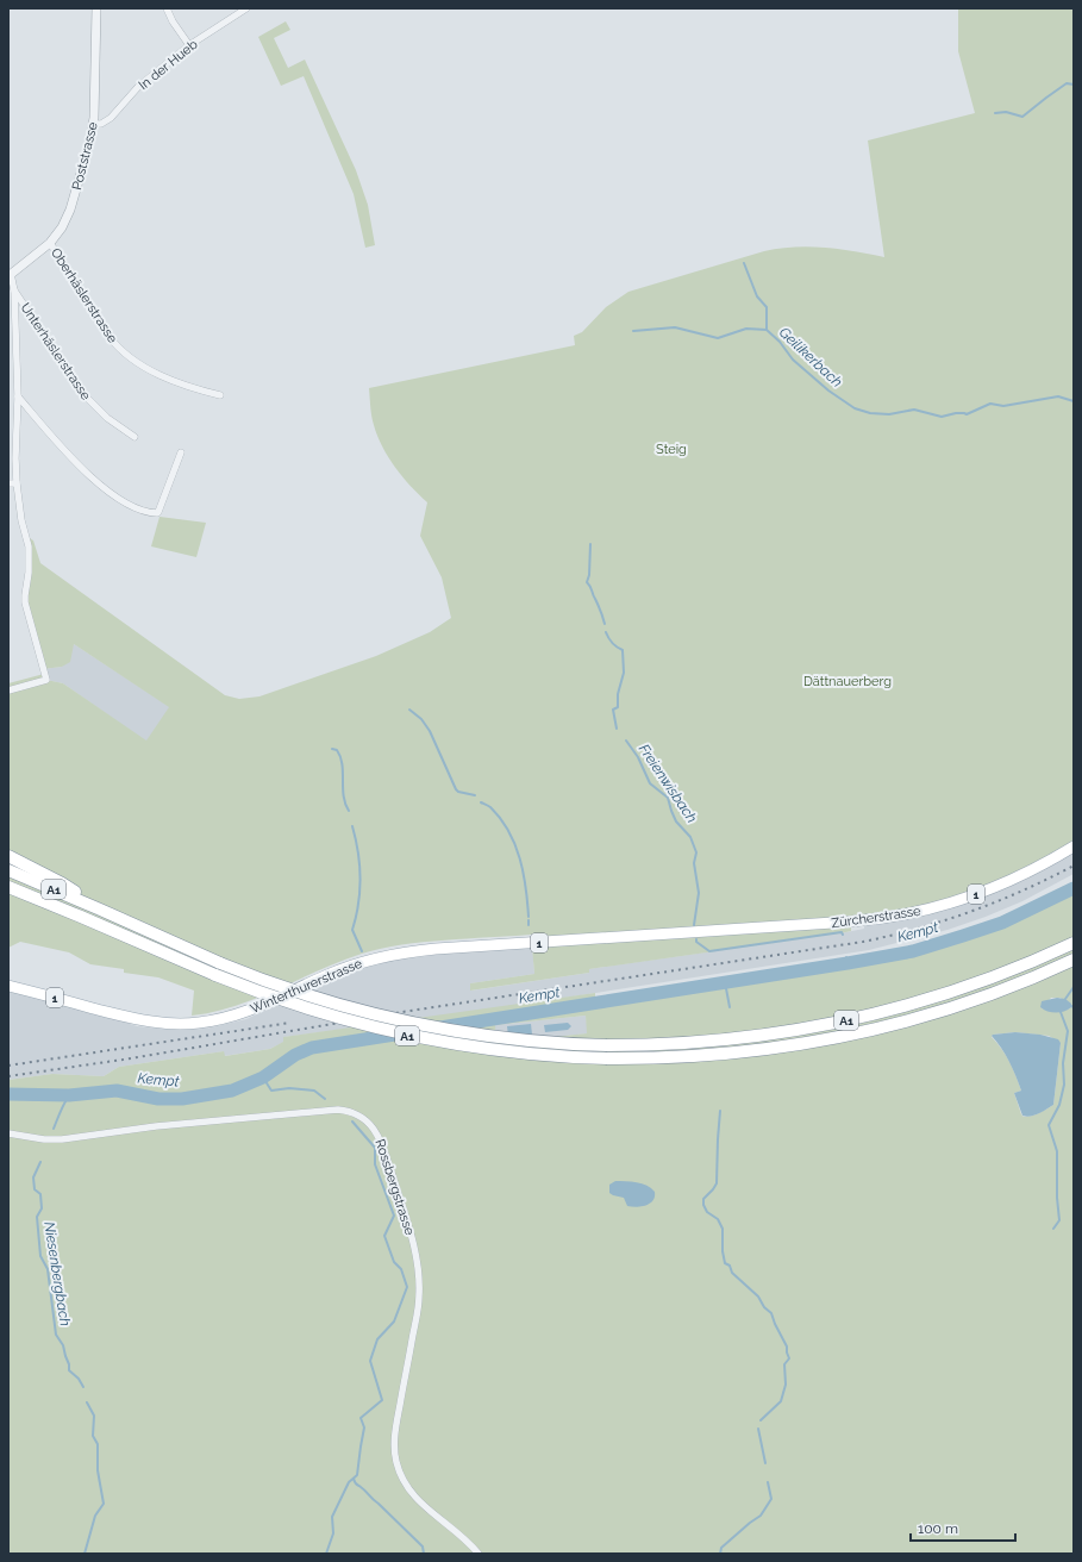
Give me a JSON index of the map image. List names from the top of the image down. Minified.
{"streets":{"highway":["A1"],"main road":["1","Zürcherstrasse","Winterthurerstrasse"],"street":["In der Hueb","Poststrasse","Oberhäslerstrasse","Unterhäslerstrasse","Rossbergstrasse"]},"crossings":[["In der Hueb","Poststrasse"],["Poststrasse","Oberhäslerstrasse"],["Poststrasse","Unterhäslerstrasse"],["Zürcherstrasse","Winterthurerstrasse"]],"water":["Geilikerbach","Freienwisbach","Kempt","Niesenbergbach"],"parks":["Steig","Dättnauerberg"],"scale_bar":"100 m"}
